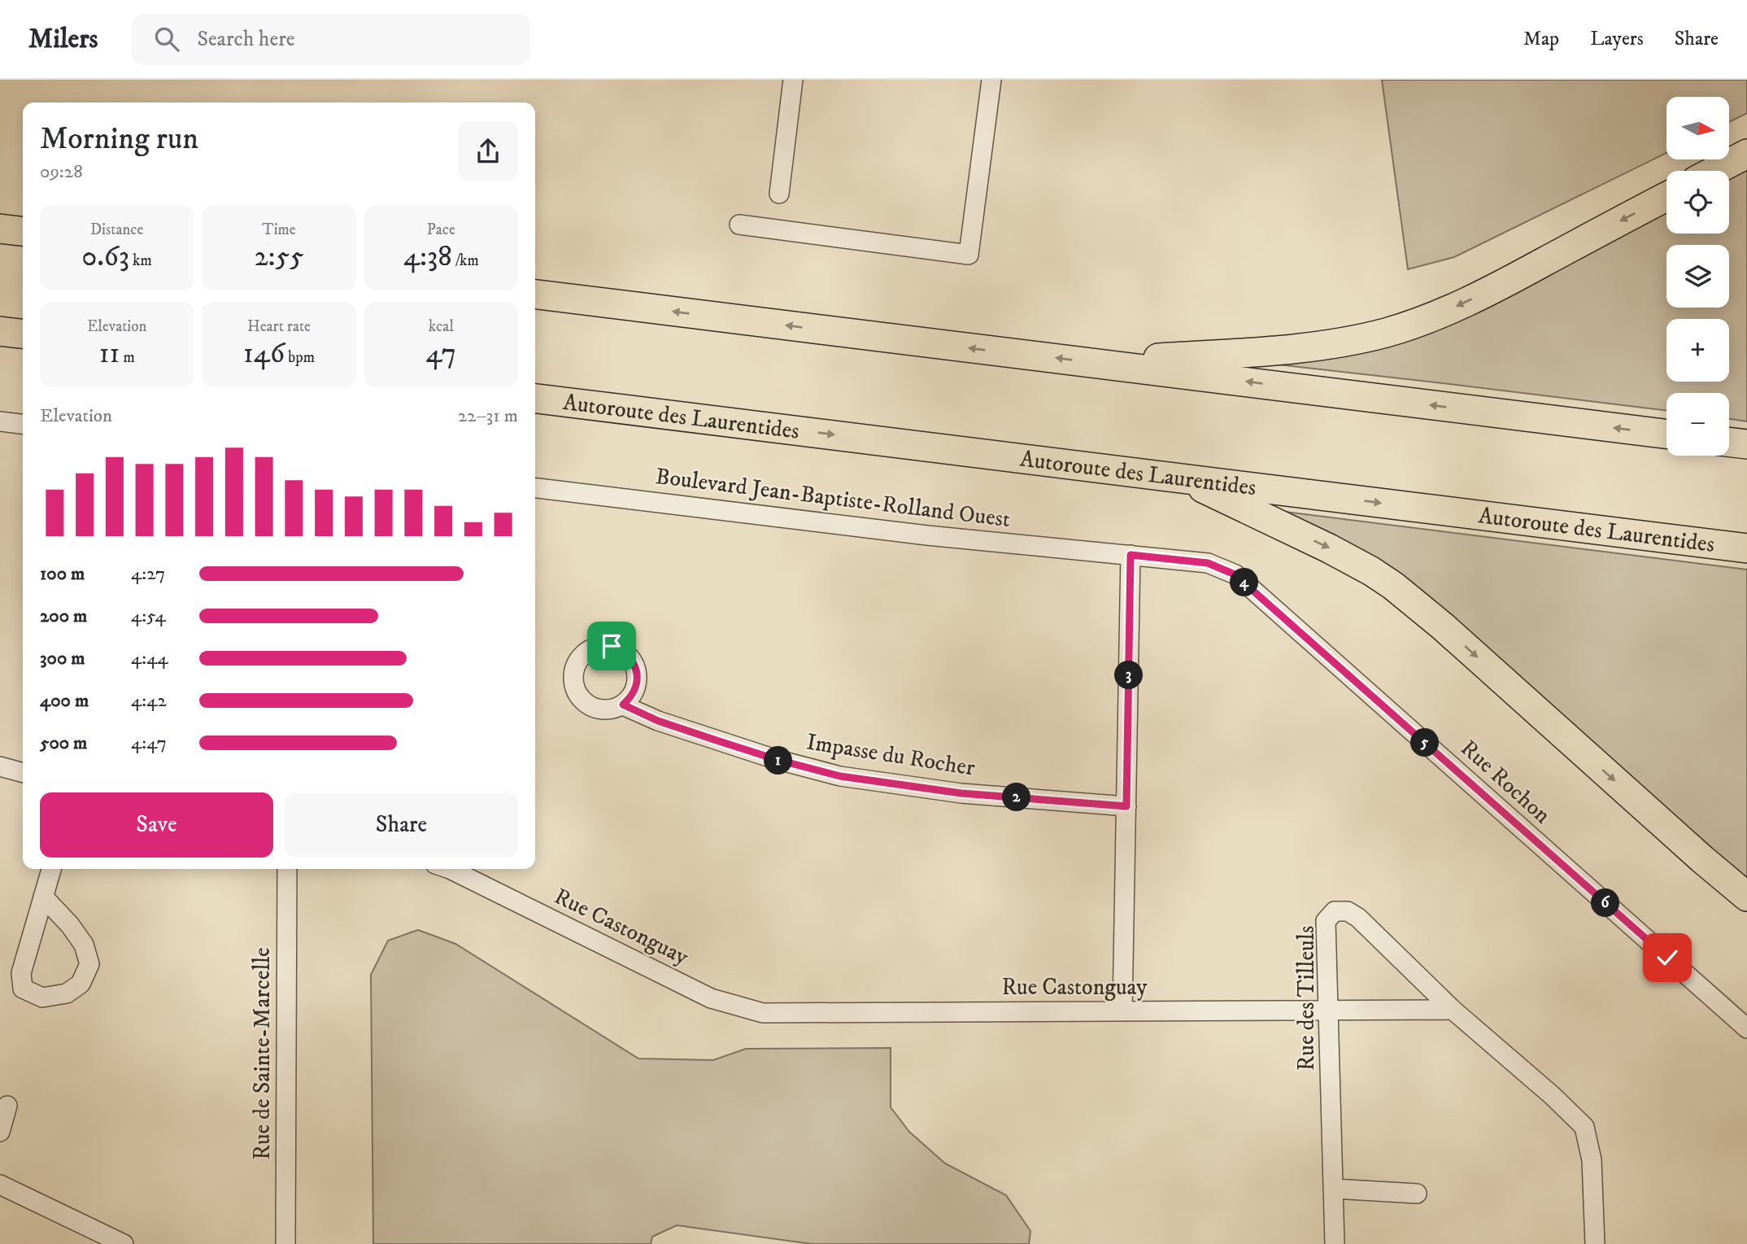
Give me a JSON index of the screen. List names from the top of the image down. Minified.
{"streets":{"highway":["Autoroute des Laurentides"],"street":["Boulevard Jean-Baptiste-Rolland Ouest","Impasse du Rocher","Rue Rochon","Rue Castonguay","Rue des Tilleuls","Rue de Sainte-Marcelle"]},"crossings":[["Boulevard Jean-Baptiste-Rolland Ouest","Rue Rochon"],["Rue Castonguay","Rue des Tilleuls"]],"north":"right","page":{"header":"Milers","search":"Search here","nav":["Map","Layers","Share"],"map_buttons":["+","−"],"heading":["Morning run","09:28"],"stats":[["Distance","0.63 km"],["Time","2:55"],["Pace","4:38 /km"],["Elevation","11 m"],["Heart rate","146 bpm"],["kcal","47"]],"chart":["Elevation","22–31 m"],"list":[{"name":"100 m","note":"4:27"},{"name":"200 m","note":"4:54"},{"name":"300 m","note":"4:44"},{"name":"400 m","note":"4:42"},{"name":"500 m","note":"4:47"}],"pins":["4","3","5","1","2","6"],"buttons":["Save","Share"]}}
